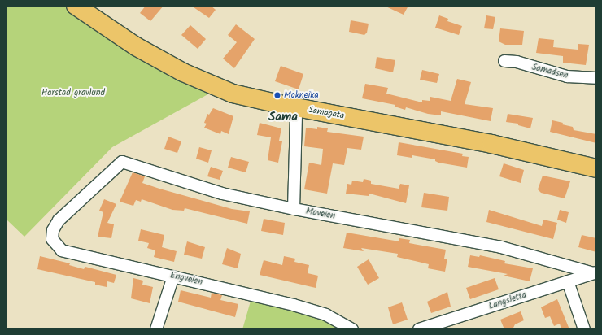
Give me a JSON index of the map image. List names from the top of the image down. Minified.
{"streets":{"highway":["Samagata"],"street":["Samaåsen","Moveien","Engveien","Langsletta"]},"crossings":[["Moveien","Engveien"],["Moveien","Langsletta"]],"districts":["Sama"],"parks":["Harstad gravlund"],"places":["Mokneika"]}
